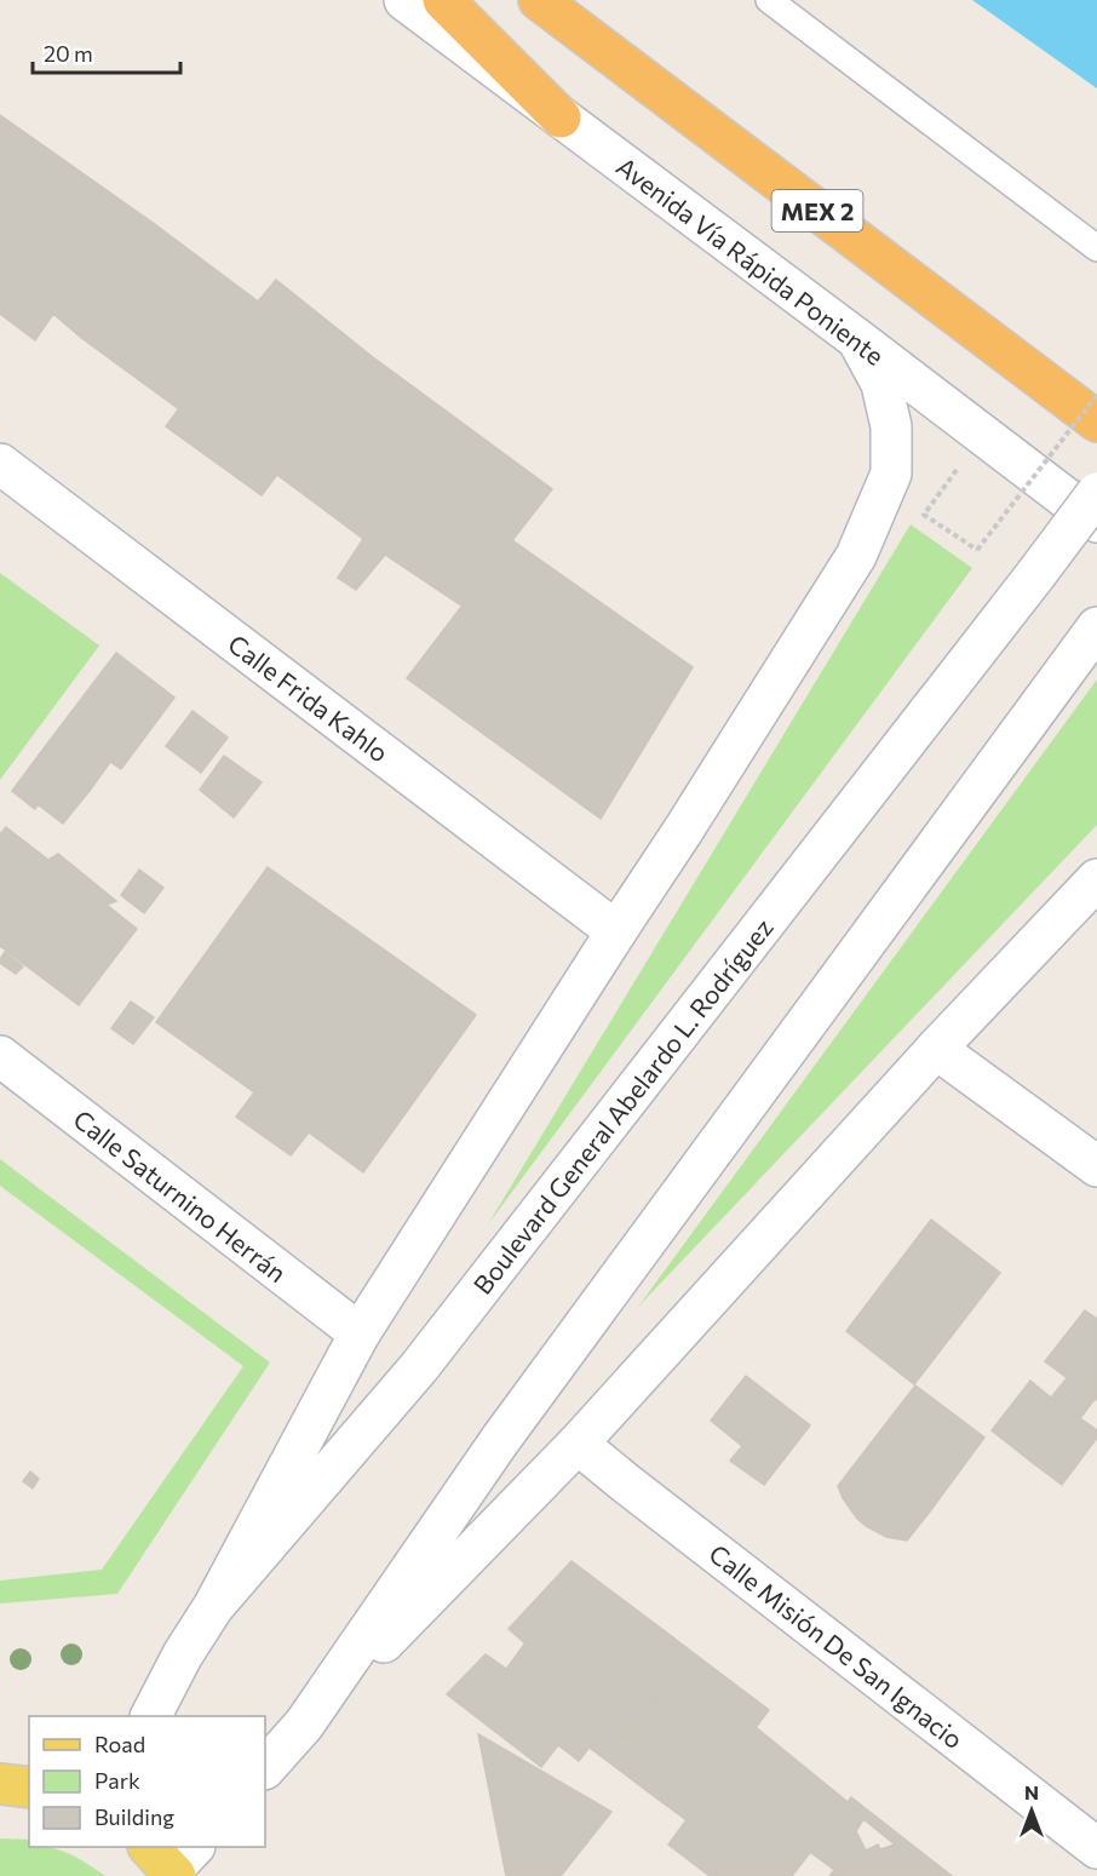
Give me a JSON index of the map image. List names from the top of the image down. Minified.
{"streets":{"highway":["MEX 2"],"main road":["Avenida Vía Rápida Poniente","Calle Frida Kahlo","Boulevard General Abelardo L. Rodríguez","Calle Saturnino Herrán","Calle Misión De San Ignacio"]},"legend":["Road","Park","Building"],"scale_bar":"20 m","north":"top"}
